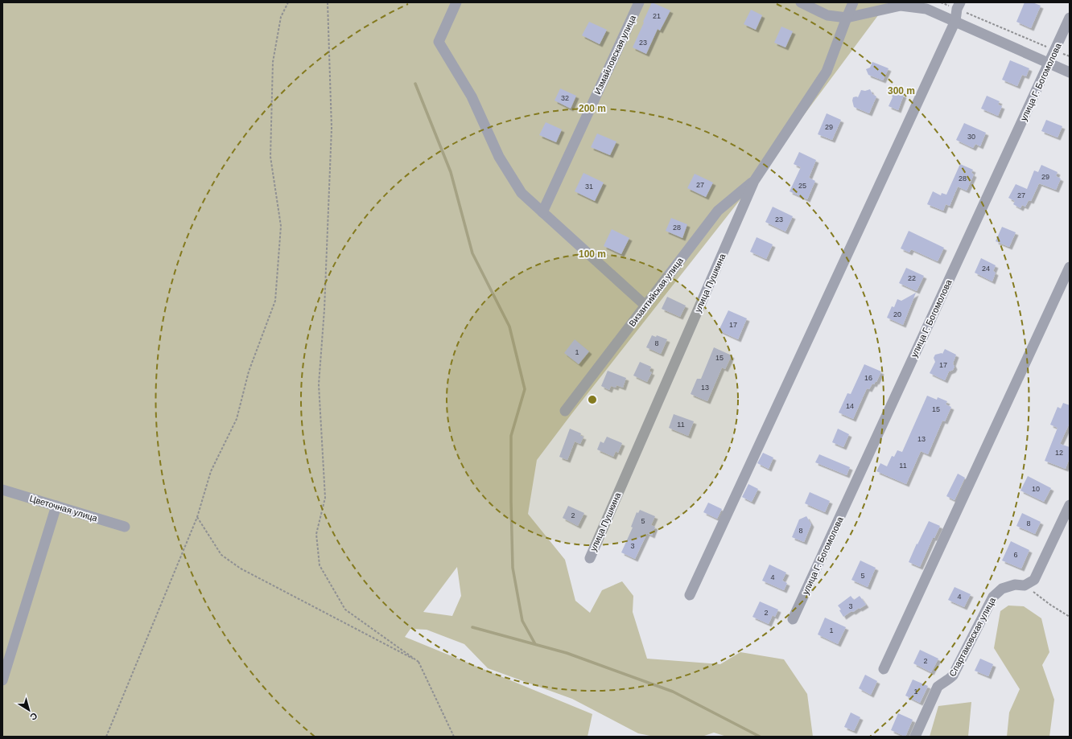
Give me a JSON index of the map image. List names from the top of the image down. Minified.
{"streets":{"street":["Измайловская улица","улица Г. Богомолова","улица Пушкина","Византийская улица","Цветочная улица","Спартаковская улица"]},"crossings":[["улица Пушкина","Византийская улица"]],"house_numbers":["21","23","32","29","30","29","28","27","25","31","27","23","28","24","22","20","17","8","1","15","17","16","13","14","15","11","13","12","11","10","2","5","8","8","3","6","5","4","4","3","2","1","2","1"],"north":"bottom right","rings":["300 m","200 m","100 m"]}
